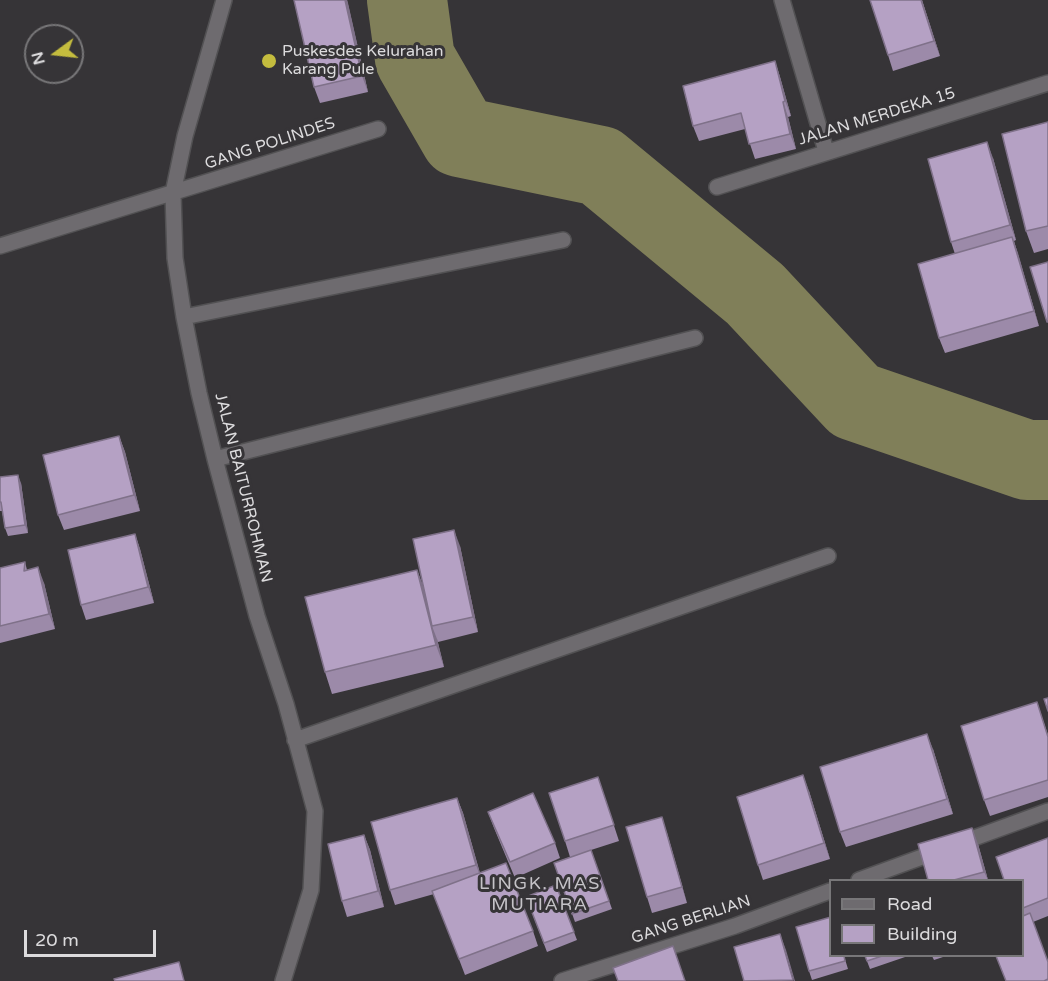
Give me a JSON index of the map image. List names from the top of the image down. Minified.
{"streets":{"street":["JALAN MERDEKA 15","GANG POLINDES","JALAN BAITURROHMAN","GANG BERLIAN"]},"crossings":[["GANG POLINDES","JALAN BAITURROHMAN"]],"districts":["LINGK. MAS MUTIARA"],"places":["Puskesdes Kelurahan Karang Pule"],"legend":["Road","Building"],"scale_bar":"20 m","north":"left"}
